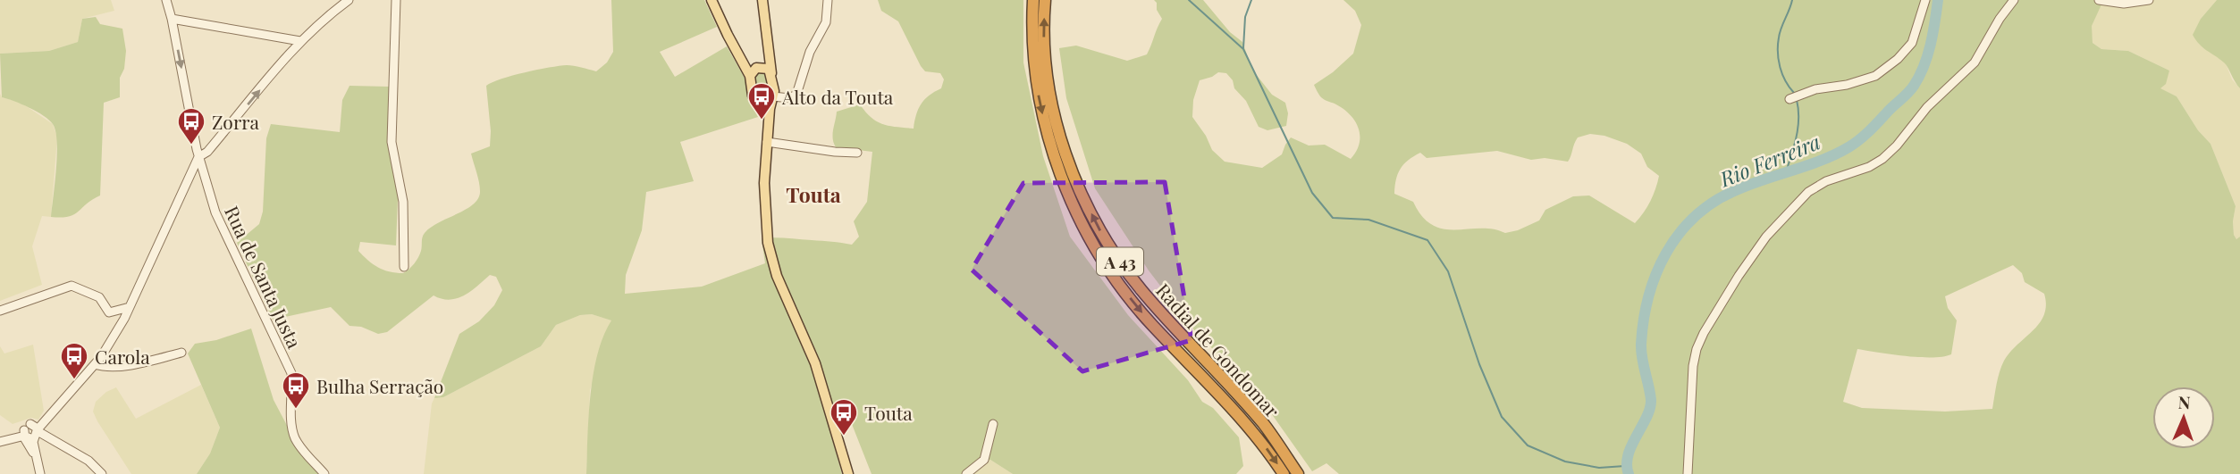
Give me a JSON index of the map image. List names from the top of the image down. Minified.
{"streets":{"highway":["A 43","Radial de Gondomar"],"street":["Rua de Santa Justa"]},"districts":["Touta"],"water":["Rio Ferreira"],"places":{"bus stop":["Alto da Touta","Zorra","Carola","Bulha Serração","Touta"]},"north":"top"}
